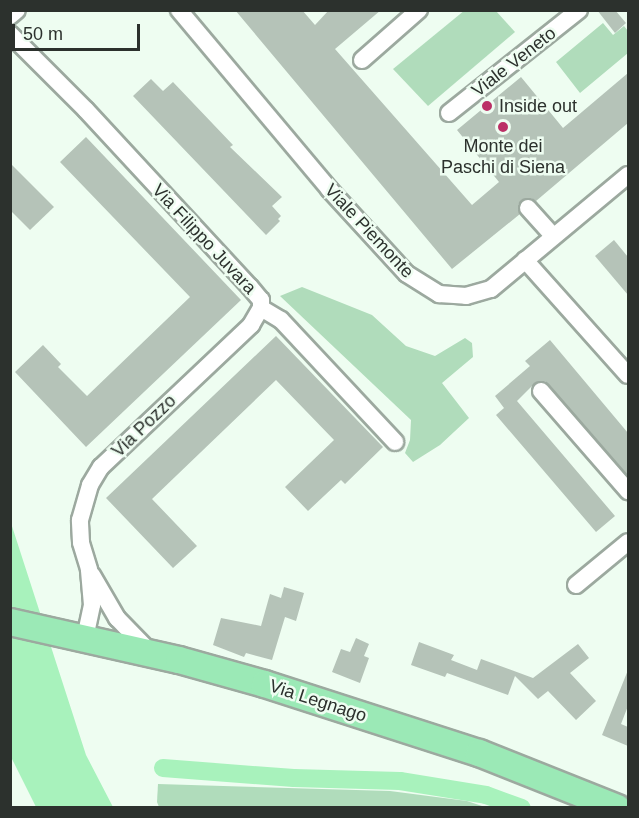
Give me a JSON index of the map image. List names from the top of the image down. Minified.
{"streets":{"main road":["Via Legnago"],"street":["Viale Veneto","Viale Piemonte","Via Filippo Juvara","Via Pozzo"]},"crossings":[["Via Filippo Juvara","Via Pozzo"],["Via Pozzo","Via Legnago"]],"places":["Inside out","Monte dei Paschi di Siena"],"scale_bar":"50 m"}
